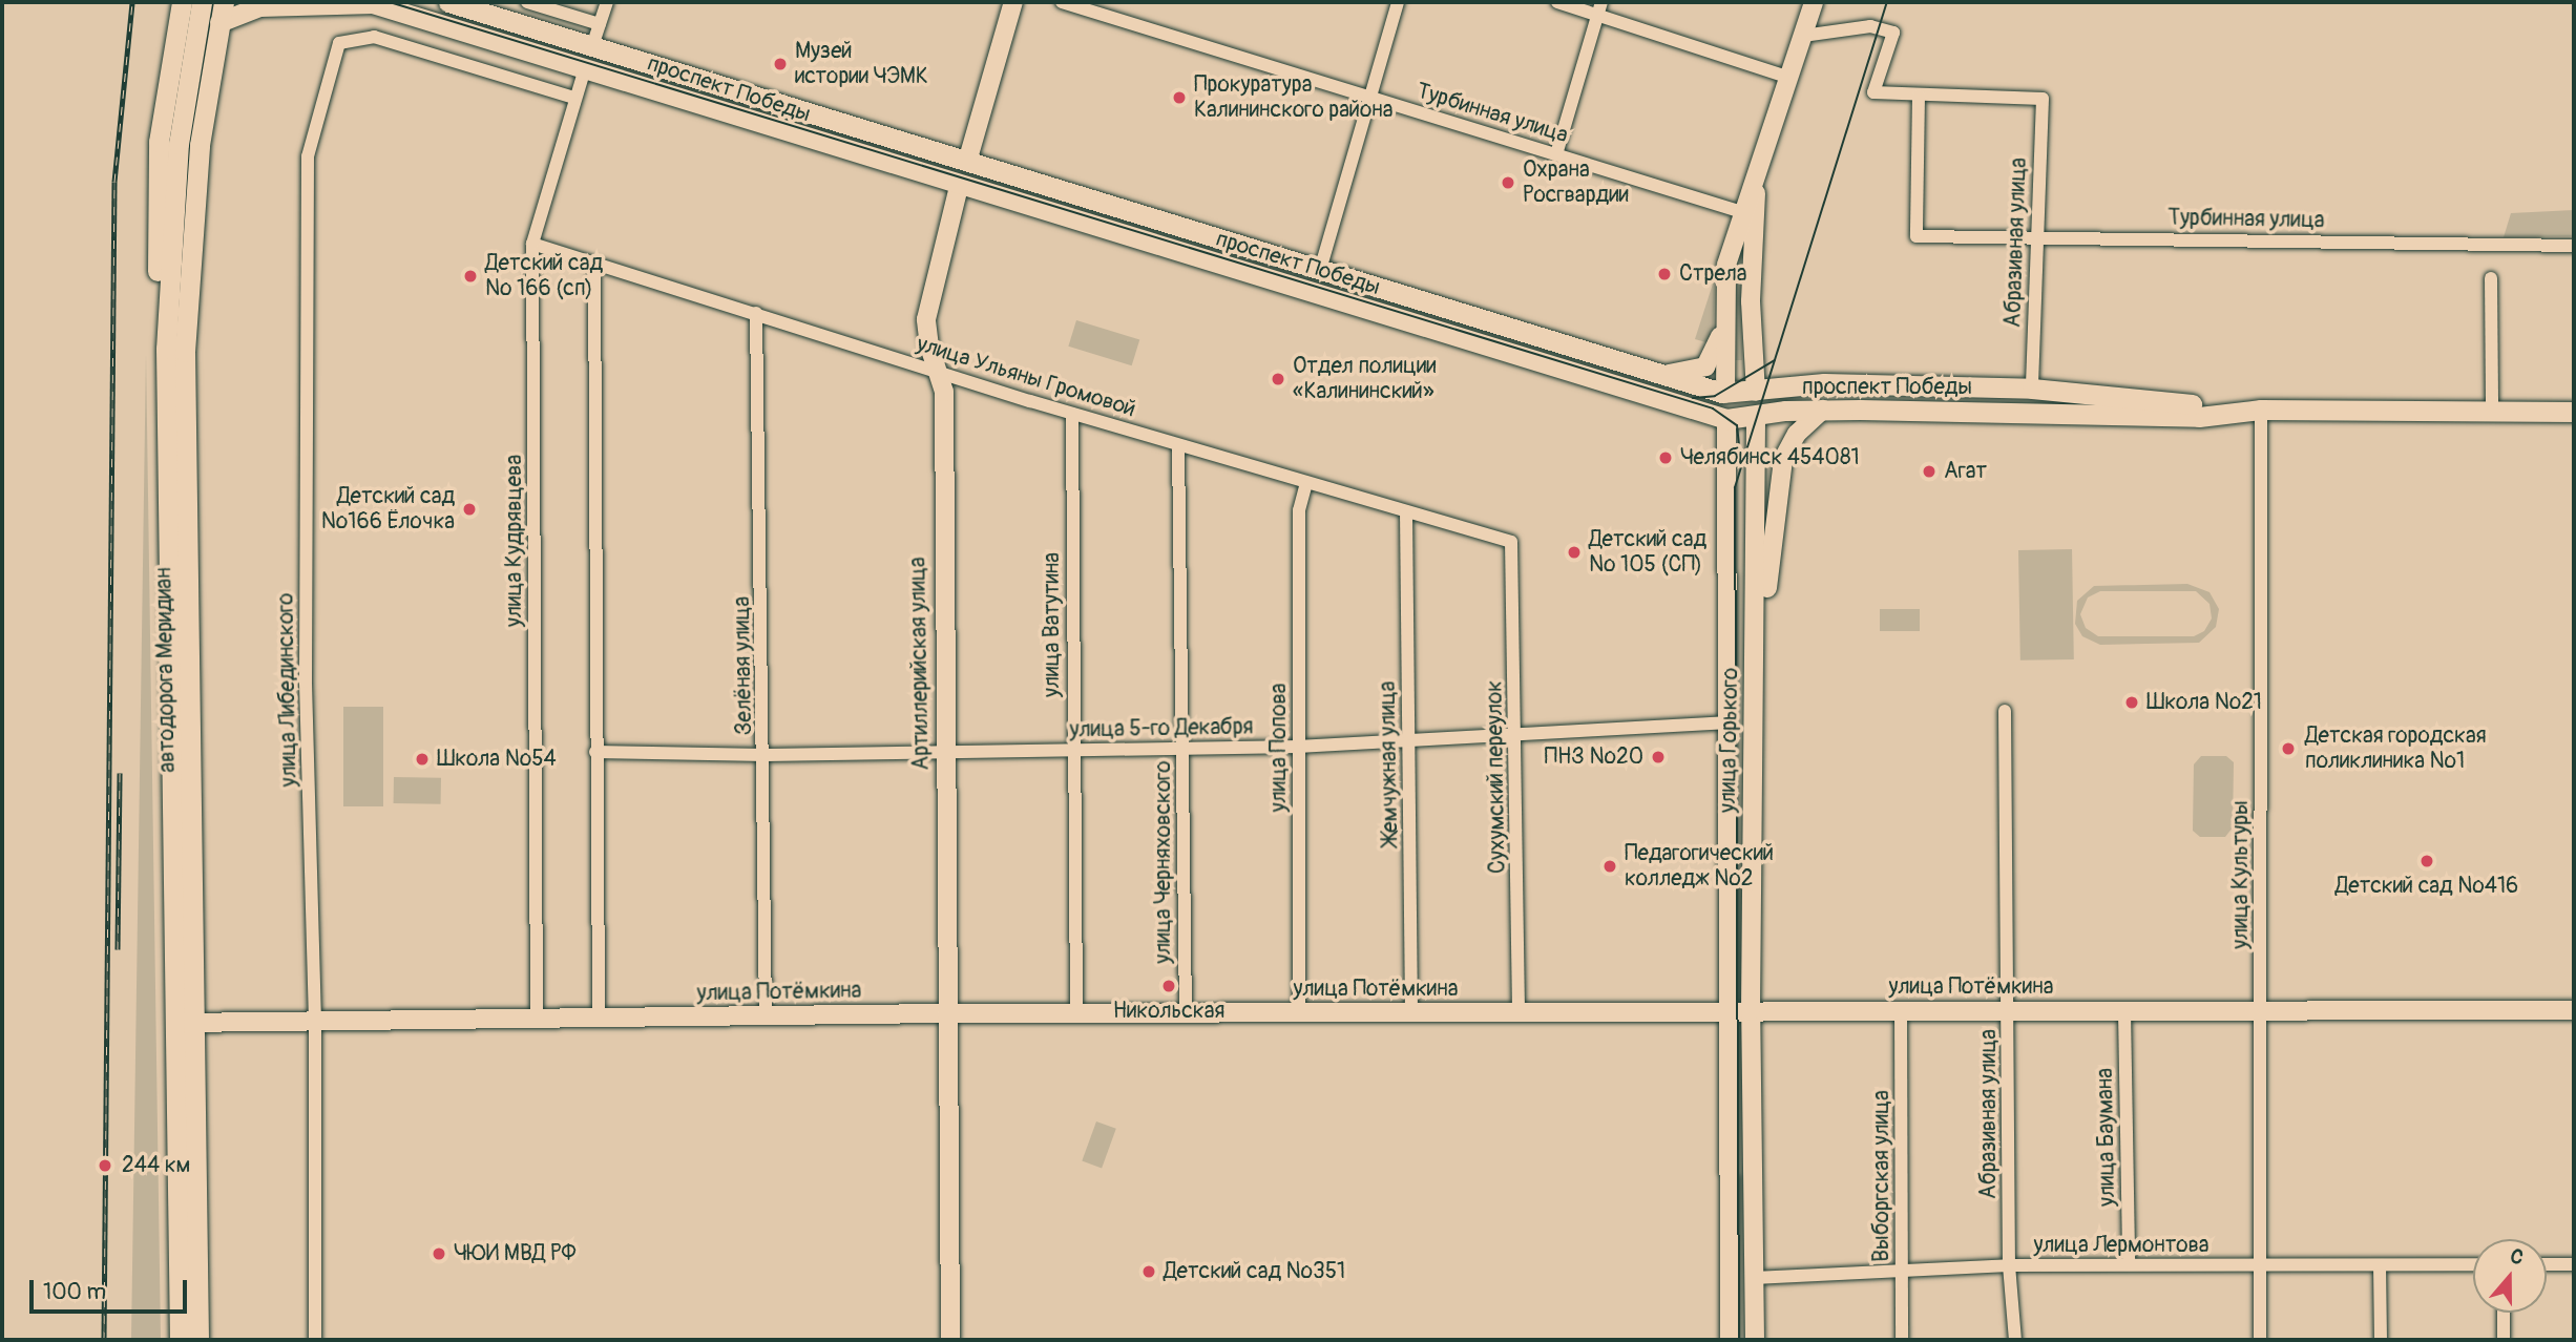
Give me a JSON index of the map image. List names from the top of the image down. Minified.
{"streets":{"main road":["проспект Победы","Артиллерийская улица","автодорога Меридиан","улица Горького"],"street":["Турбинная улица","Абразивная улица","улица Ульяны Громовой","улица Кудрявцева","улица Ватутина","Зелёная улица","улица Либединского","улица 5-го Декабря","улица Попова","Жемчужная улица","Сухумский переулок","улица Черняховского","улица Культуры","улица Потёмкина","улица Баумана","Выборгская улица","улица Лермонтова"]},"crossings":[["проспект Победы","Абразивная улица"],["проспект Победы","улица Кудрявцева"],["проспект Победы","Артиллерийская улица"],["проспект Победы","автодорога Меридиан"],["проспект Победы","улица Горького"],["проспект Победы","улица Культуры"],["Турбинная улица","Абразивная улица"],["Турбинная улица","улица Горького"],["Абразивная улица","улица Потёмкина"],["Абразивная улица","улица Лермонтова"],["улица Ульяны Громовой","улица Кудрявцева"],["улица Ульяны Громовой","улица Ватутина"],["улица Ульяны Громовой","Артиллерийская улица"],["улица Ульяны Громовой","Зелёная улица"],["улица Ульяны Громовой","улица Попова"],["улица Ульяны Громовой","Жемчужная улица"],["улица Ульяны Громовой","Сухумский переулок"],["улица Ульяны Громовой","улица Черняховского"],["улица Кудрявцева","улица Либединского"],["улица Кудрявцева","улица Потёмкина"],["улица Ватутина","улица 5-го Декабря"],["улица Ватутина","улица Потёмкина"],["Артиллерийская улица","улица 5-го Декабря"],["Артиллерийская улица","улица Потёмкина"],["Зелёная улица","улица 5-го Декабря"],["Зелёная улица","улица Потёмкина"],["автодорога Меридиан","улица Потёмкина"],["улица Либединского","улица Потёмкина"],["улица 5-го Декабря","улица Горького"],["улица 5-го Декабря","улица Попова"],["улица 5-го Декабря","Жемчужная улица"],["улица 5-го Декабря","Сухумский переулок"],["улица 5-го Декабря","улица Черняховского"],["улица Горького","улица Потёмкина"],["улица Горького","улица Лермонтова"],["улица Попова","улица Потёмкина"],["Жемчужная улица","улица Потёмкина"],["Сухумский переулок","улица Потёмкина"],["улица Черняховского","улица Потёмкина"],["улица Культуры","улица Потёмкина"],["улица Культуры","улица Лермонтова"],["улица Потёмкина","улица Баумана"],["улица Потёмкина","Выборгская улица"],["улица Баумана","улица Лермонтова"],["Выборгская улица","улица Лермонтова"]],"places":["Музей истории ЧЭМК","Прокуратура Калининского района","Охрана Росгвардии","Стрела","Детский сад № 166 (сп)","Отдел полиции «Калининский»","Челябинск 454081","Агат","Детский сад №166 Ёлочка","Детский сад № 105 (СП)","Школа №21","Детская городская поликлиника №1","ПНЗ №20","Школа №54","Детский сад №416","Педагогический колледж №2","Никольская","244 км","ЧЮИ МВД РФ","Детский сад №351"],"scale_bar":"100 m","north":"top"}
